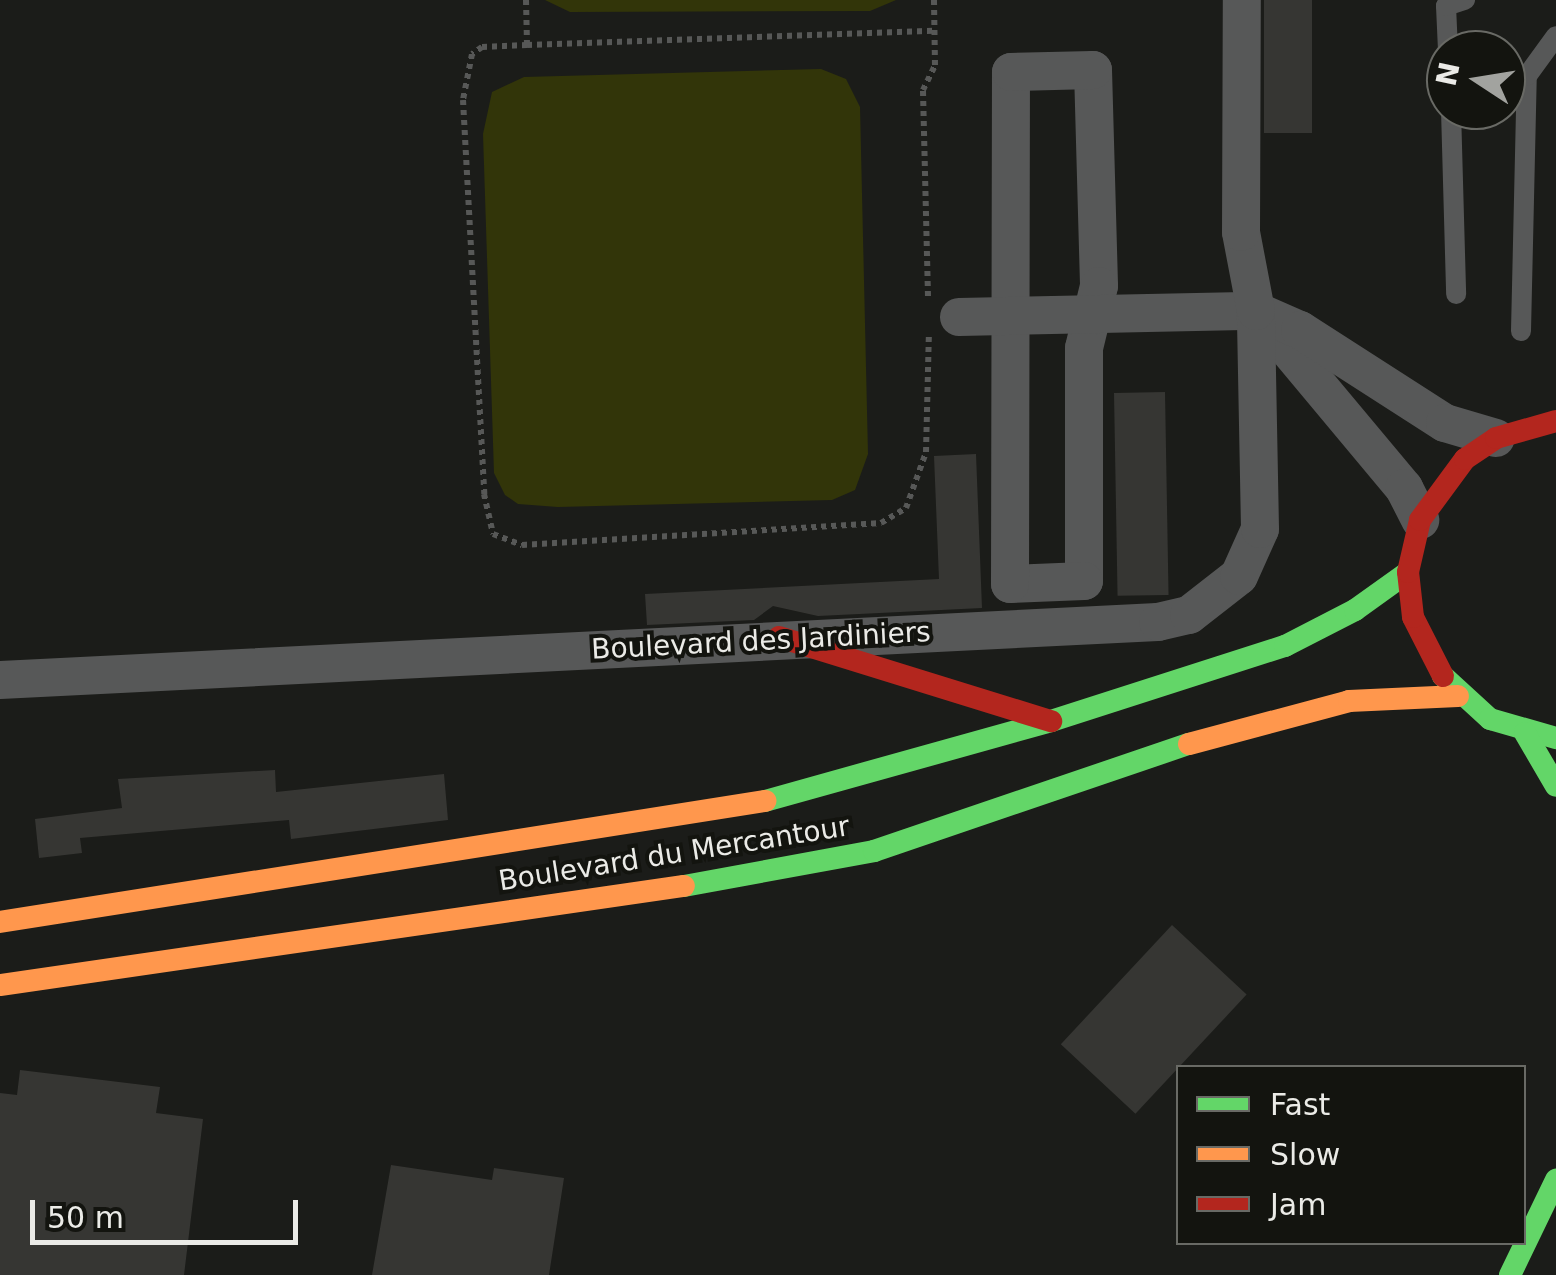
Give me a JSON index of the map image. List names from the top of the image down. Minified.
{"streets":{"main road":["Boulevard du Mercantour"],"street":["Boulevard des Jardiniers"]},"legend":["Fast","Slow","Jam"],"scale_bar":"50 m","north":"left"}
